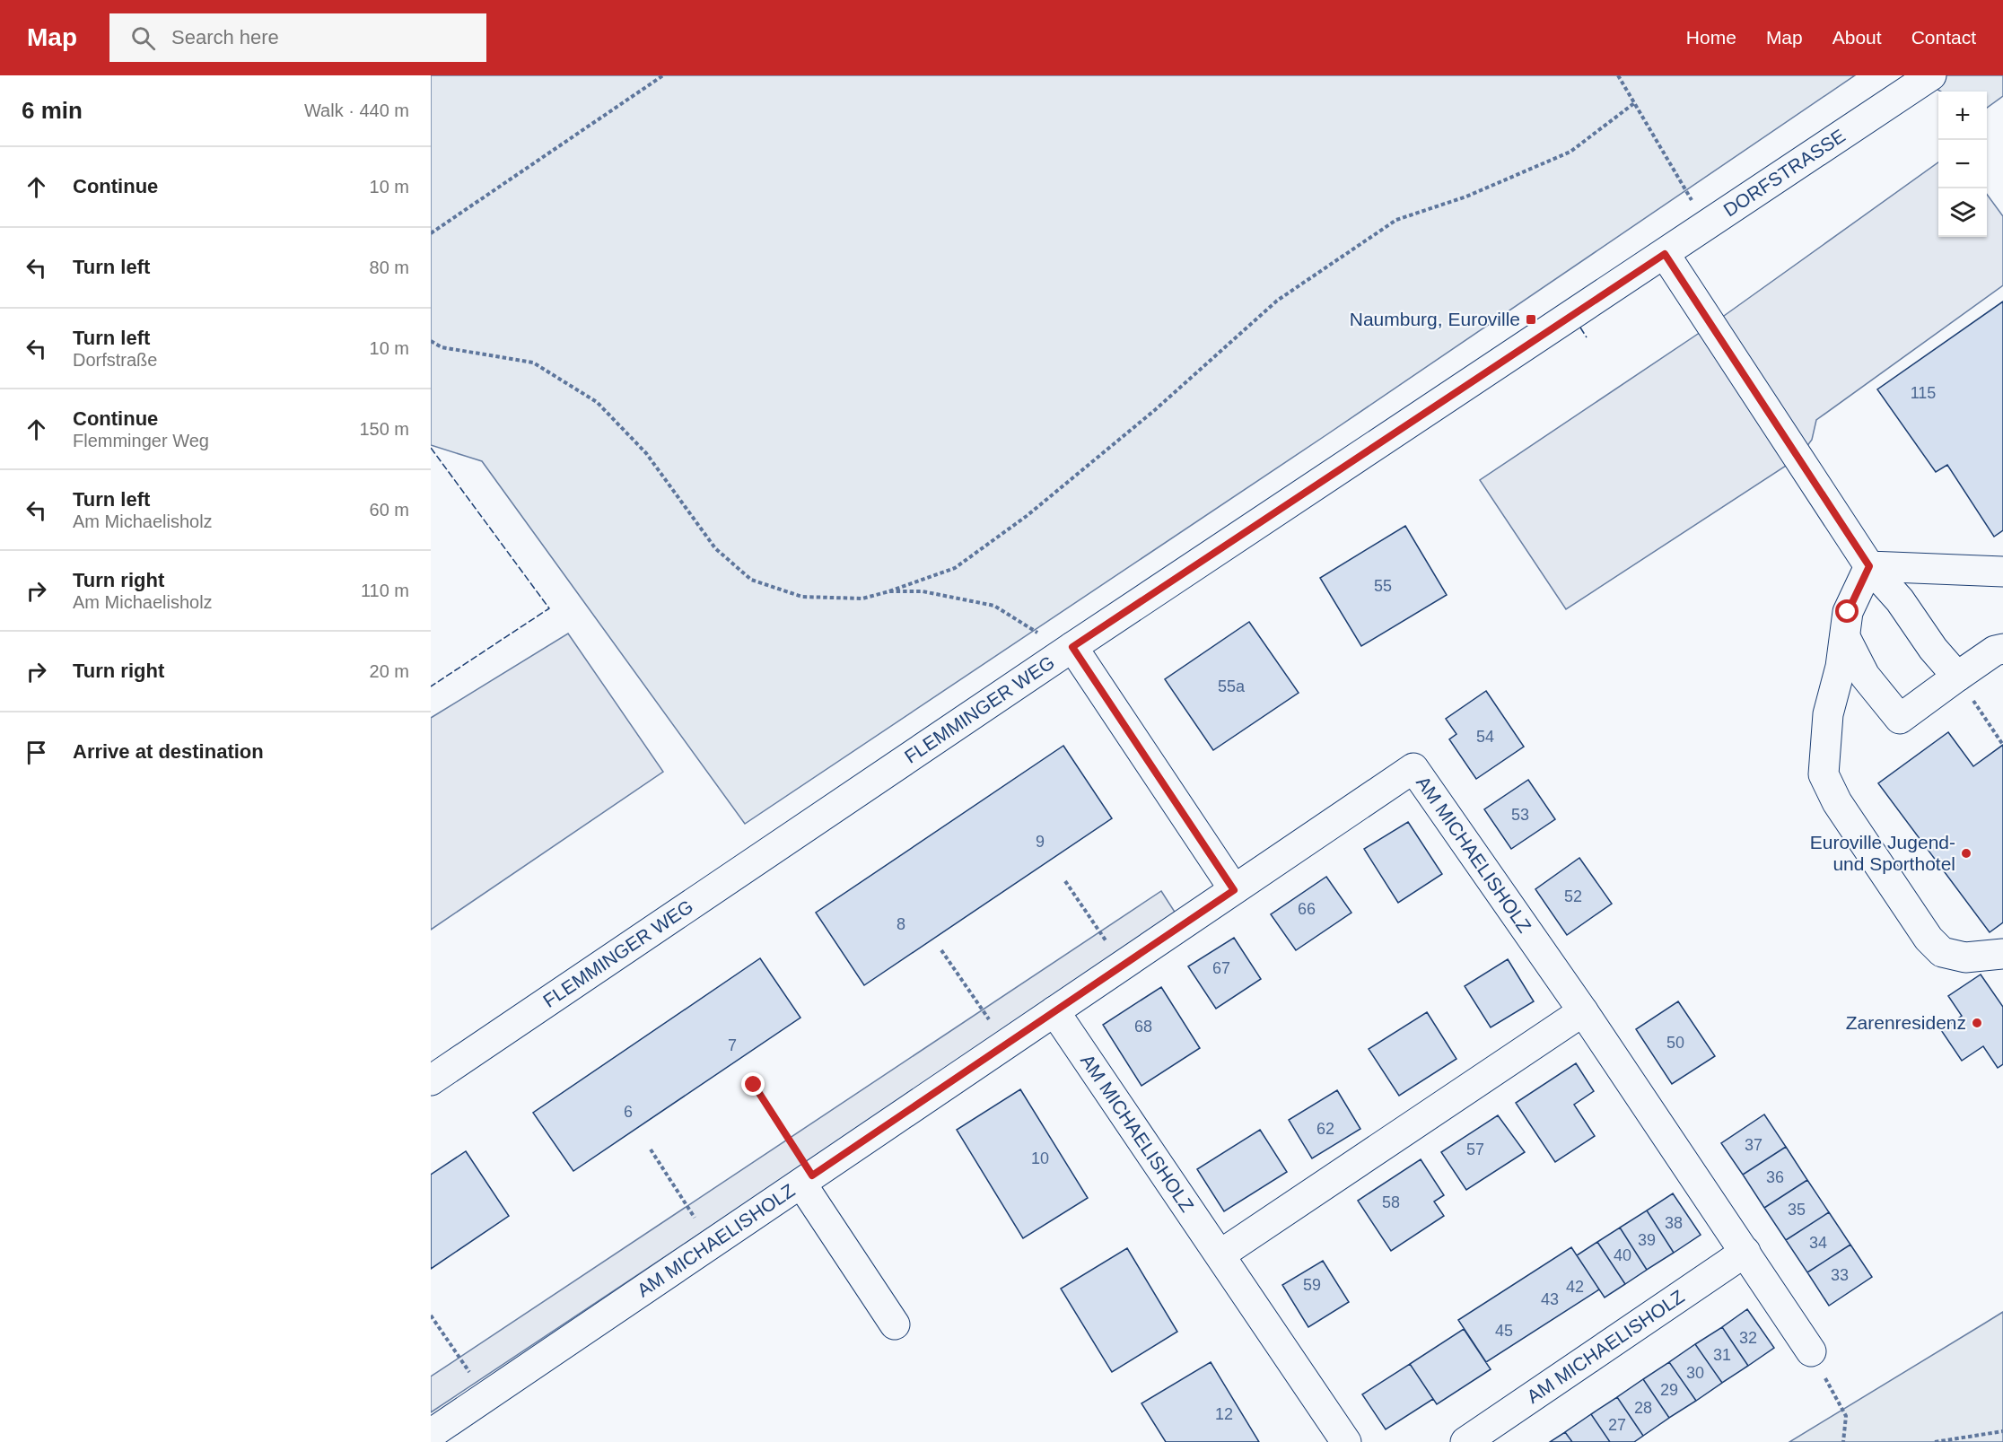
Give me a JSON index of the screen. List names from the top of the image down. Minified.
{"streets":{"street":["DORFSTRASSE","FLEMMINGER WEG","AM MICHAELISHOLZ"]},"crossings":[["DORFSTRASSE","FLEMMINGER WEG"]],"places":{"transit":["Naumburg, Euroville"],"other":["Euroville Jugend- und Sporthotel","Zarenresidenz"]},"house_numbers":["115","55","55a","54","53","9","52","66","8","67","68","50","7","6","62","37","57","10","36","58","35","38","39","34","40","33","59","42","43","45","32","31","30","29","28","12","27"],"page":{"header":"Map","search":"Search here","nav":["Home","Map","About","Contact"],"heading":["6 min","Walk · 440 m"],"map_buttons":["+","−"],"list":[["Continue","10 m"],["Turn left","80 m"],["Turn left","Dorfstraße","10 m"],["Continue","Flemminger Weg","150 m"],["Turn left","Am Michaelisholz","60 m"],["Turn right","Am Michaelisholz","110 m"],["Turn right","20 m"],"Arrive at destination"]}}
